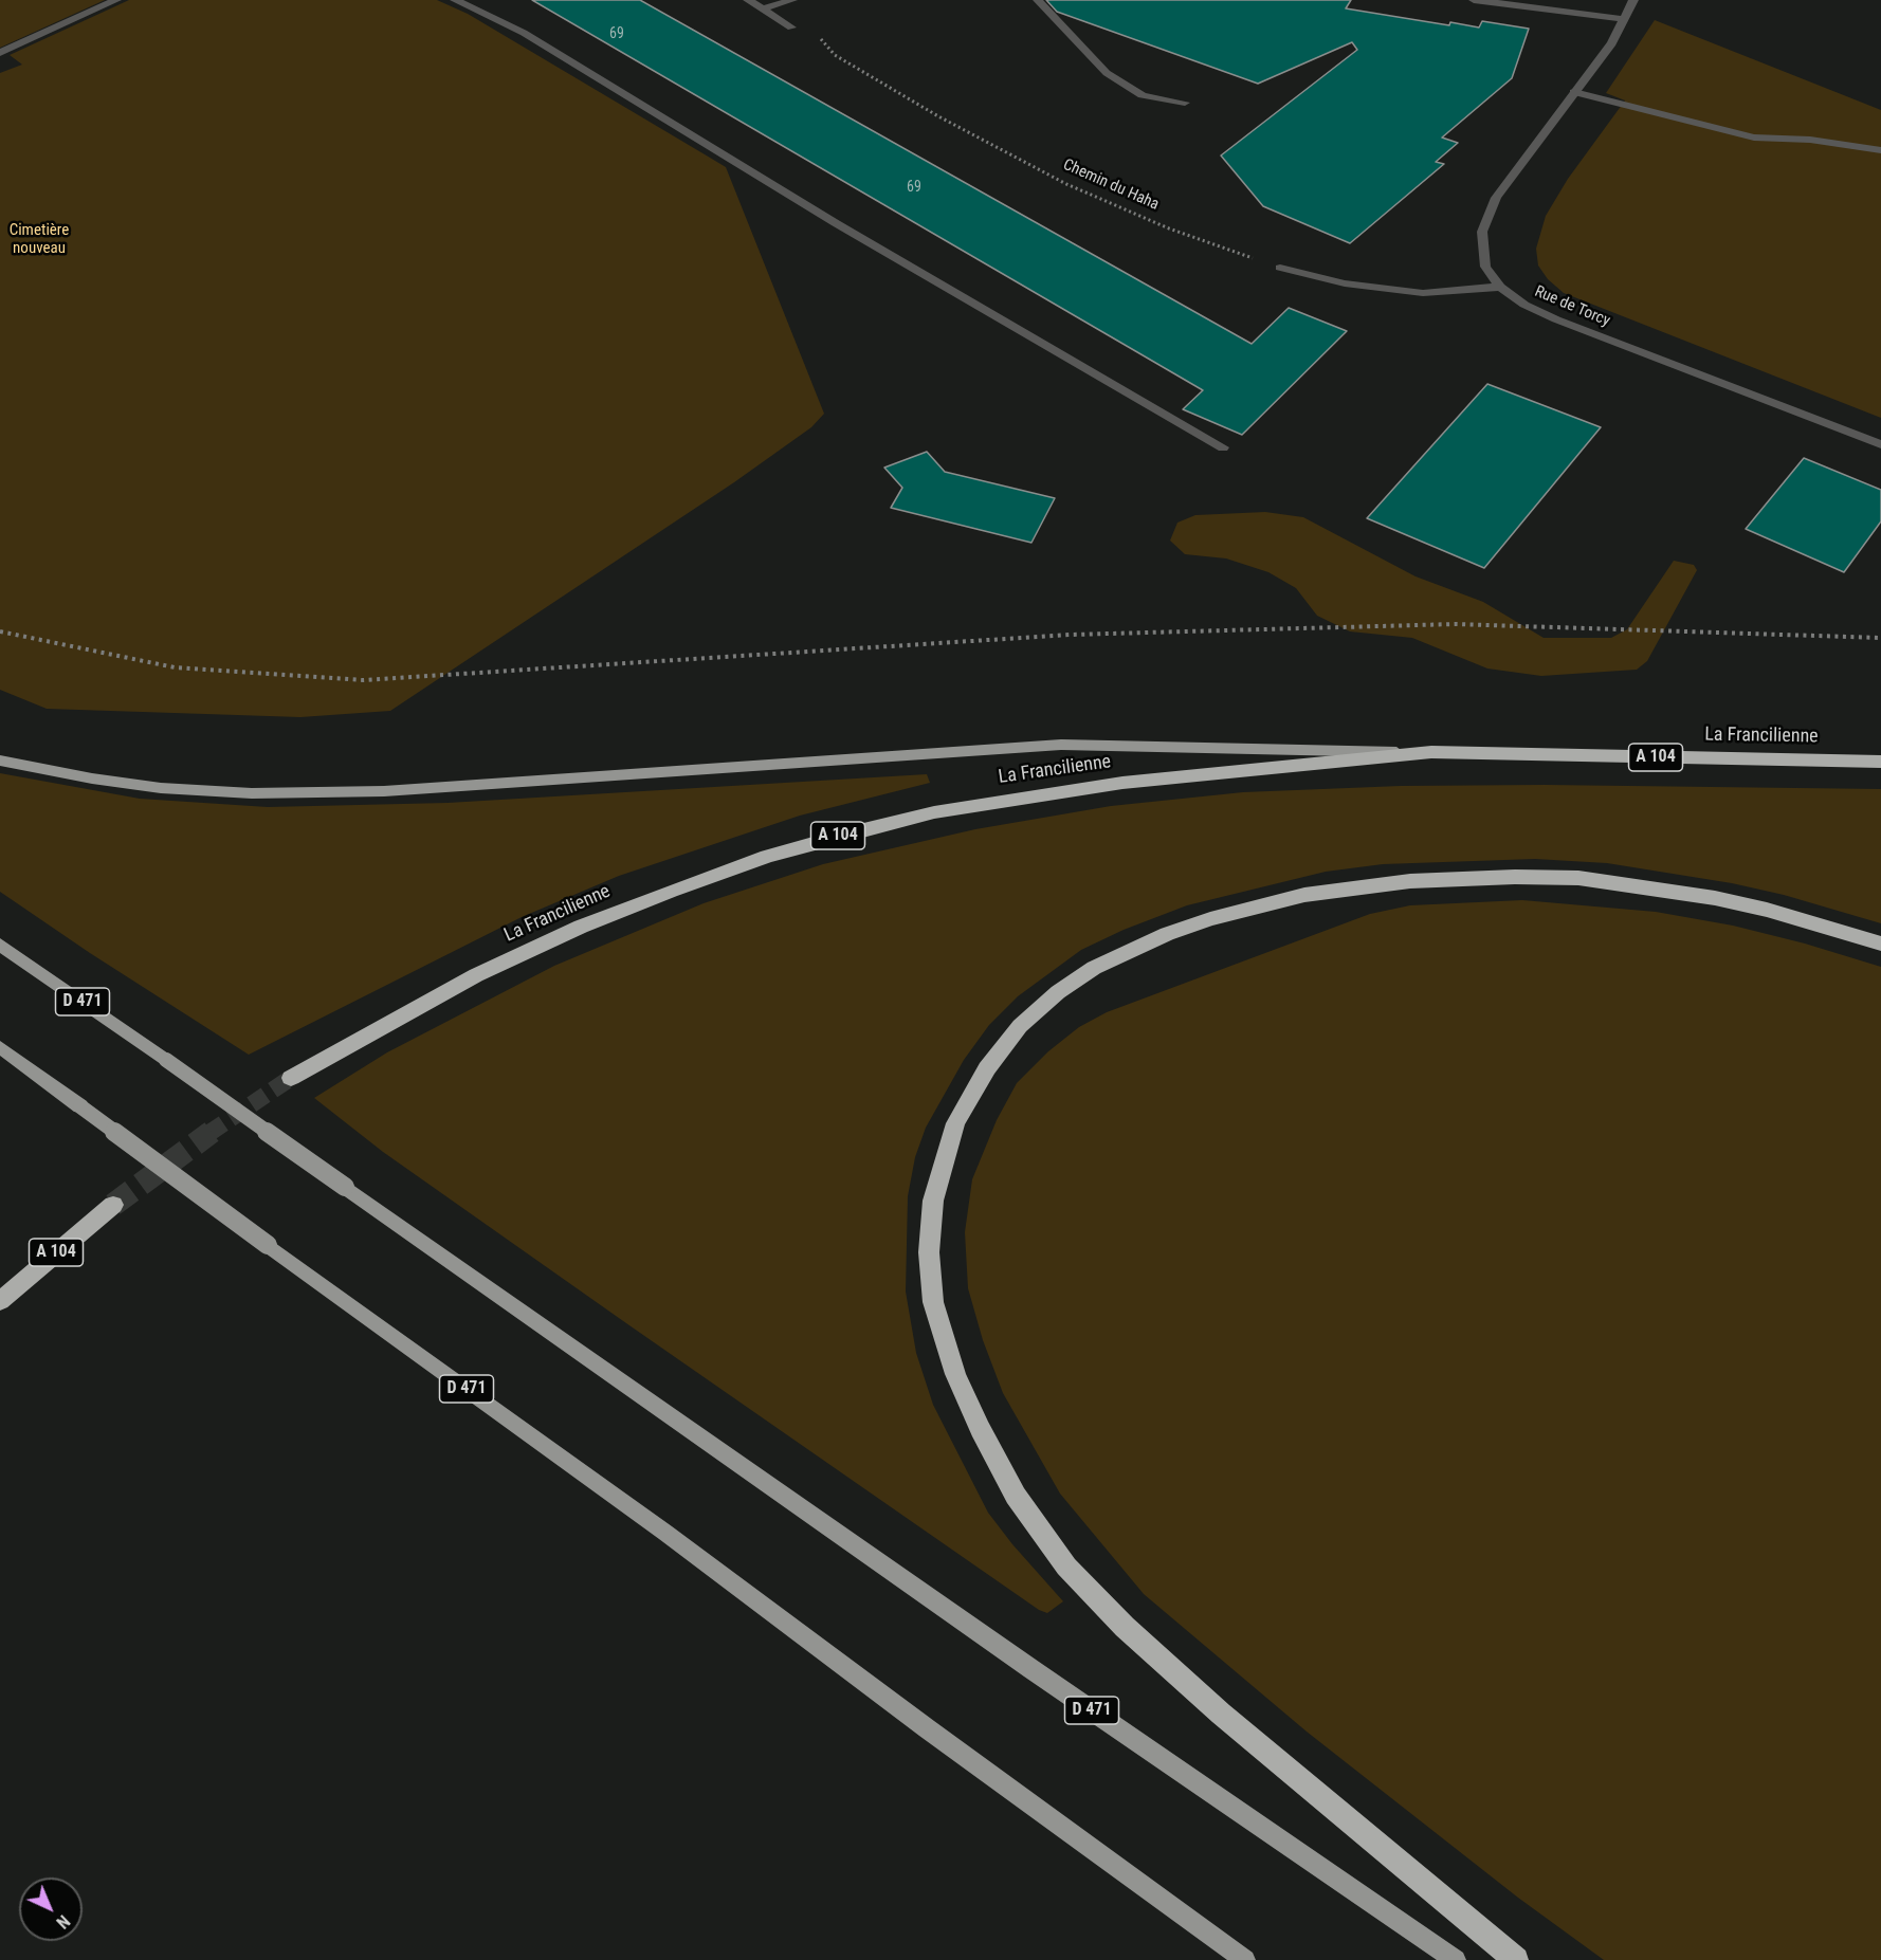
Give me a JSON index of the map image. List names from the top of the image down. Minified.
{"streets":{"highway":["La Francilienne","A 104"],"main road":["D 471"],"street":["Rue de Torcy"],"path":["Chemin du Haha"]},"parks":["Cimetière nouveau"],"house_numbers":["69","69"],"north":"bottom right"}
